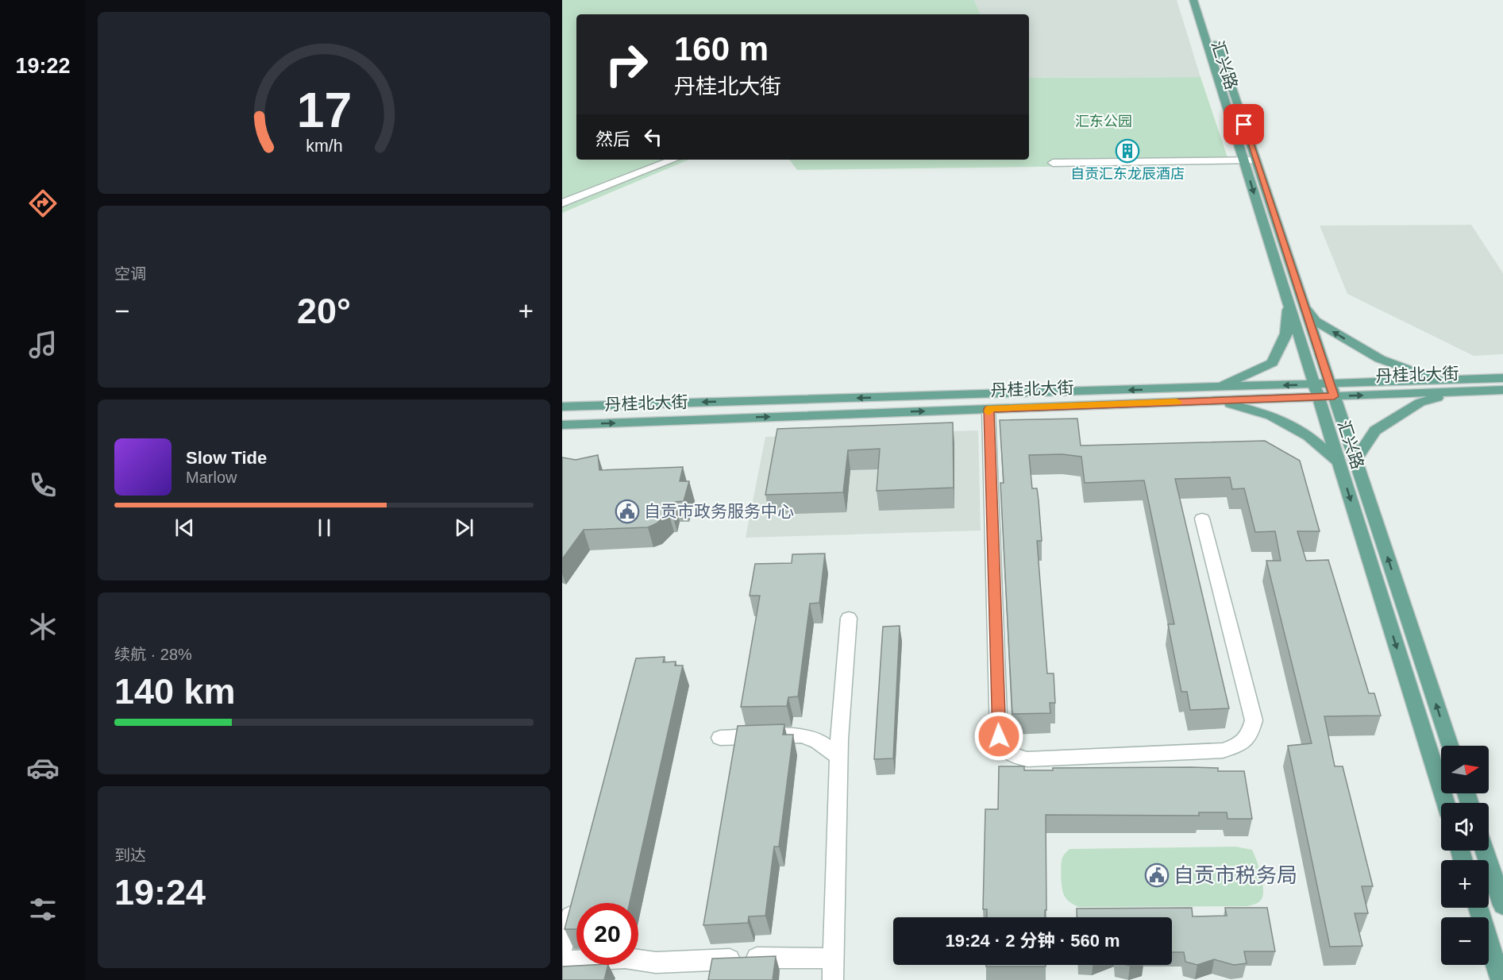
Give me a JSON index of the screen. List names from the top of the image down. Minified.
{"streets":{"main road":["汇兴路","丹桂北大街"]},"crossings":[["汇兴路","丹桂北大街"]],"parks":["汇东公园"],"places":{"building":["自贡汇东龙辰酒店"],"public building":["自贡市政务服务中心","自贡市税务局"]},"north":"right","page":{"tabs":"19:22","turn":["160 m","丹桂北大街"],"then":"然后","tile":["空调",["续航 · 28%","140 km"],["到达","19:24"]],"heat":["−","20°","+"],"song":["Slow Tide","Marlow"],"map_buttons":["+","−"],"limit":"20","trip":"19:24 · 2 分钟 · 560 m","gauge":["17","km/h"]}}
